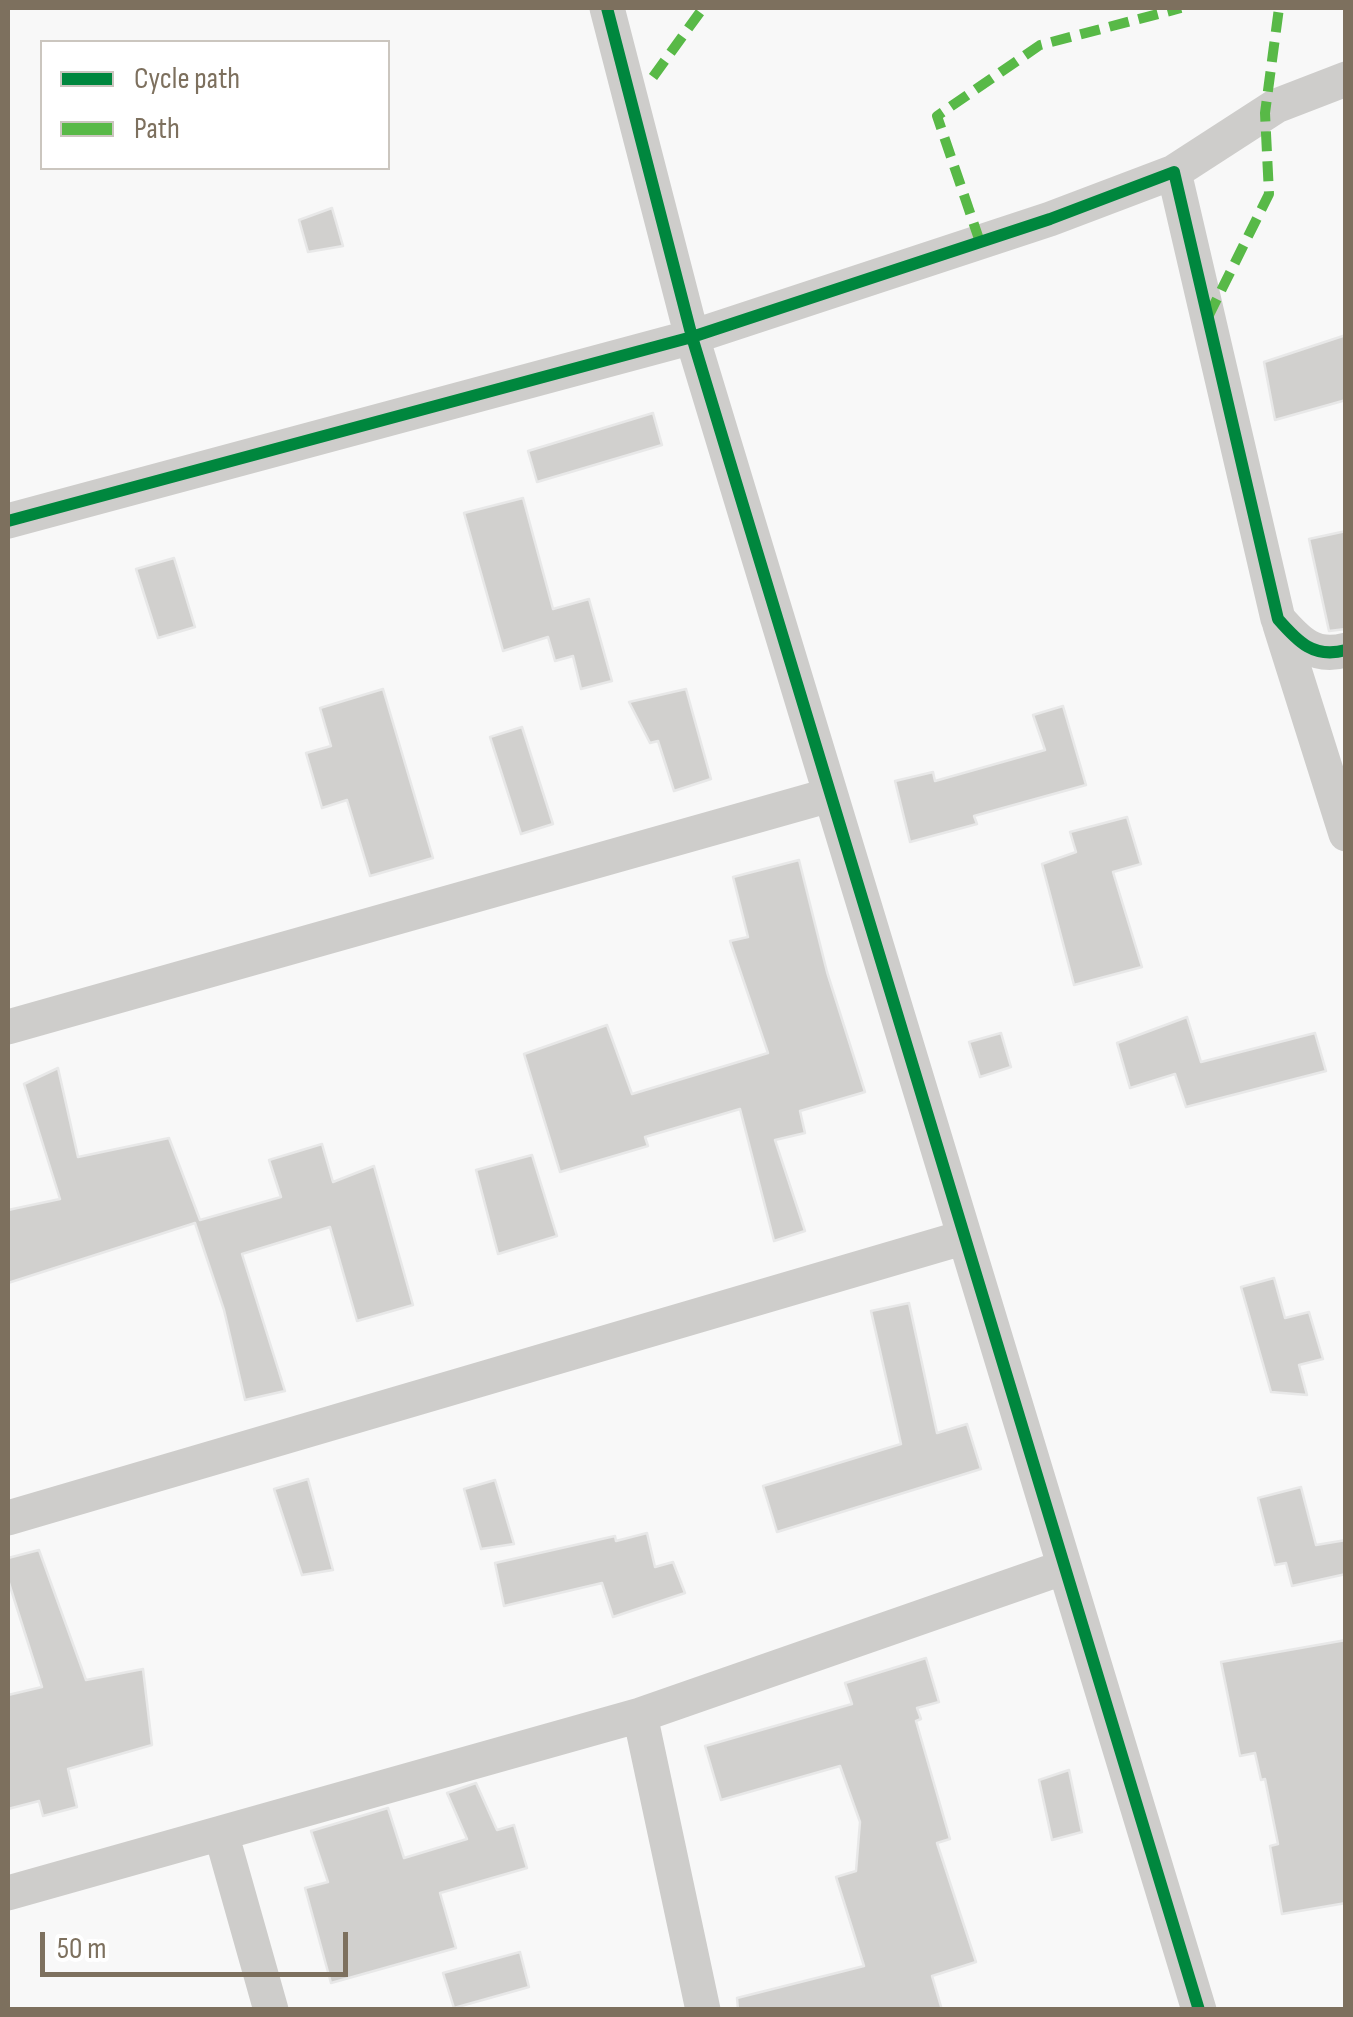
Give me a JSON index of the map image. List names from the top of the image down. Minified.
{"legend":["Cycle path","Path"],"scale_bar":"50 m"}
